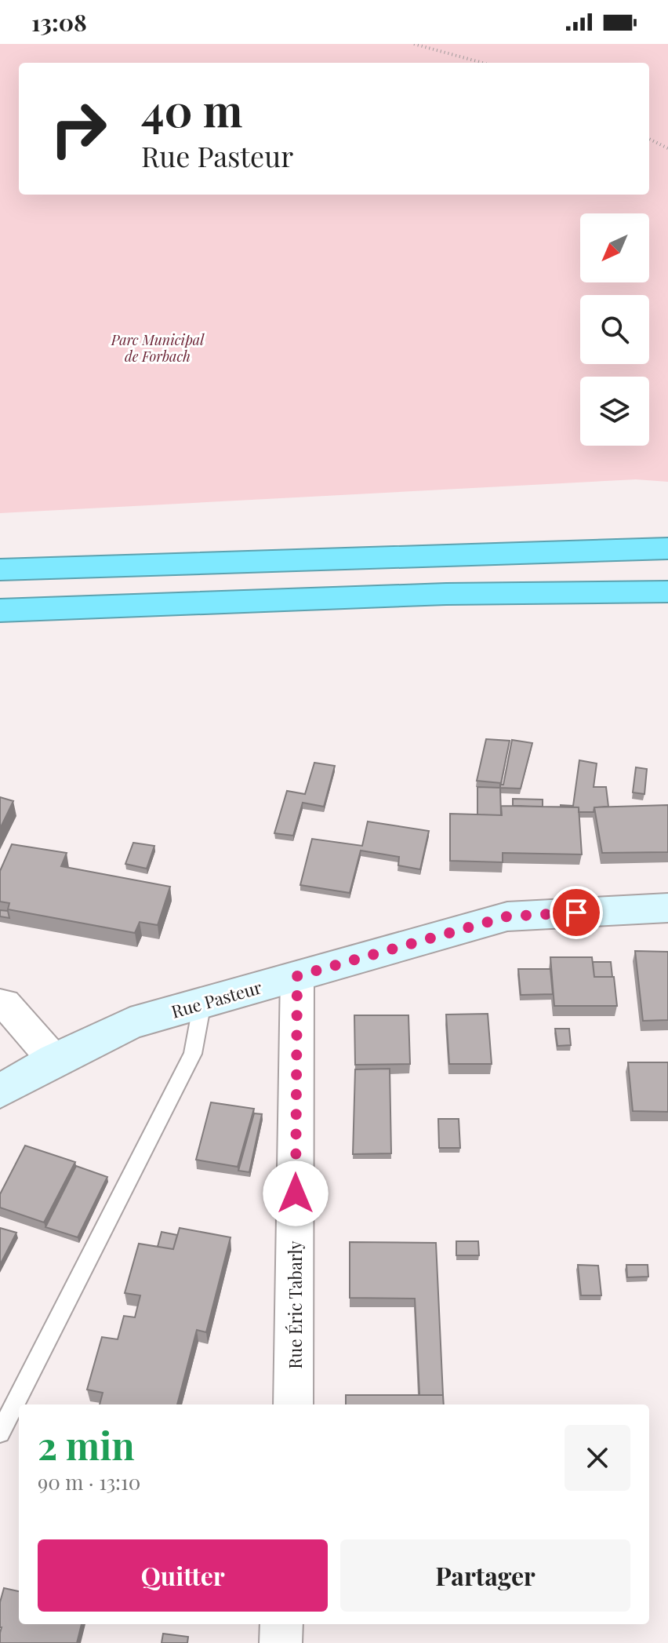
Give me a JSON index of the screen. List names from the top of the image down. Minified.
{"streets":{"main road":["Rue Pasteur"],"street":["Rue Éric Tabarly"]},"crossings":[["Rue Pasteur","Rue Éric Tabarly"]],"parks":["Parc Municipal de Forbach"],"north":"bottom left","page":{"status":"13:08","turn":["40 m","Rue Pasteur"],"heading":["2 min","90 m · 13:10"],"buttons":["Quitter","Partager"]}}
